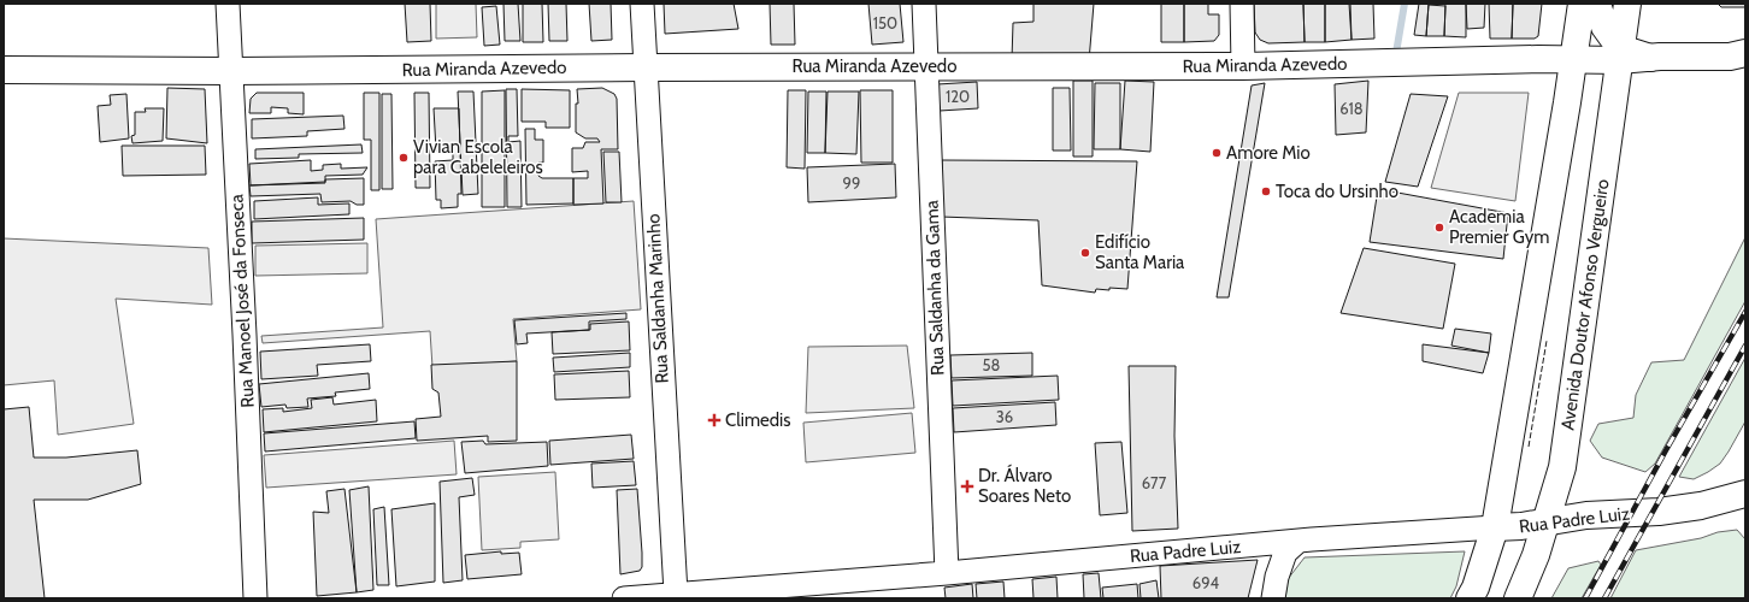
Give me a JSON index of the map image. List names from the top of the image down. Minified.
{"streets":{"street":["Rua Miranda Azevedo","Rua Saldanha da Gama","Rua Saldanha Marinho","Rua Manoel José da Fonseca","Avenida Doutor Afonso Vergueiro","Rua Padre Luiz"]},"crossings":[["Rua Miranda Azevedo","Rua Saldanha da Gama"],["Rua Miranda Azevedo","Rua Saldanha Marinho"],["Rua Miranda Azevedo","Rua Manoel José da Fonseca"],["Rua Miranda Azevedo","Avenida Doutor Afonso Vergueiro"],["Rua Saldanha da Gama","Rua Padre Luiz"],["Rua Saldanha Marinho","Rua Padre Luiz"],["Avenida Doutor Afonso Vergueiro","Rua Padre Luiz"]],"places":{"other":["Amore Mio","Vivian Escola para Cabeleleiros","Toca do Ursinho","Academia Premier Gym","Edifício Santa Maria"],"health":["Climedis","Dr. Álvaro Soares Neto"]},"house_numbers":["150","120","618","99","58","36","677","694"]}
